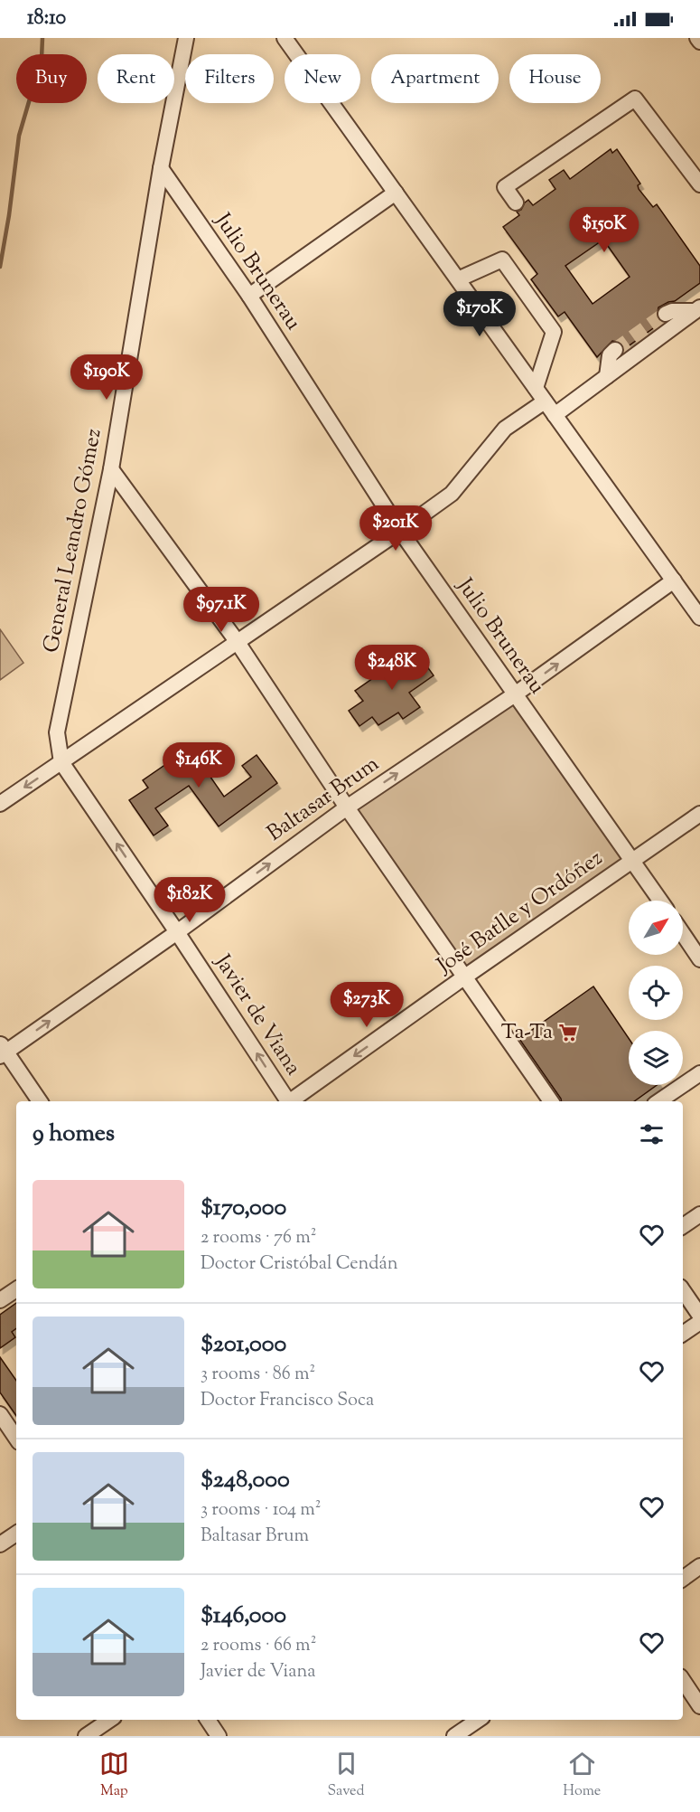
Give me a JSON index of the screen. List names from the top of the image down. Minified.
{"streets":{"street":["Julio Brunerau","General Leandro Gómez","Baltasar Brum","José Batlle y Ordóñez","Javier de Viana"]},"crossings":[["Julio Brunerau","General Leandro Gómez"],["Julio Brunerau","Baltasar Brum"],["Julio Brunerau","José Batlle y Ordóñez"],["General Leandro Gómez","Javier de Viana"],["Baltasar Brum","Javier de Viana"]],"one_way":["Baltasar Brum","José Batlle y Ordóñez","Javier de Viana"],"places":{"supermarket":["Ta-Ta"]},"north":"top right","page":{"status":"18:10","chip":["Buy","Rent","Filters","New","Apartment","House"],"price":["$150K","$170K","$190K","$201K","$97.1K","$248K","$146K","$182K","$273K"],"heading":"9 homes","list":[{"name":"$170,000","note":"2 rooms · 76 m² · Doctor Cristóbal Cendán"},{"name":"$201,000","note":"3 rooms · 86 m² · Doctor Francisco Soca"},{"name":"$248,000","note":"3 rooms · 104 m² · Baltasar Brum"},{"name":"$146,000","note":"2 rooms · 66 m² · Javier de Viana"}],"tabs":["Map","Saved","Home"]}}
